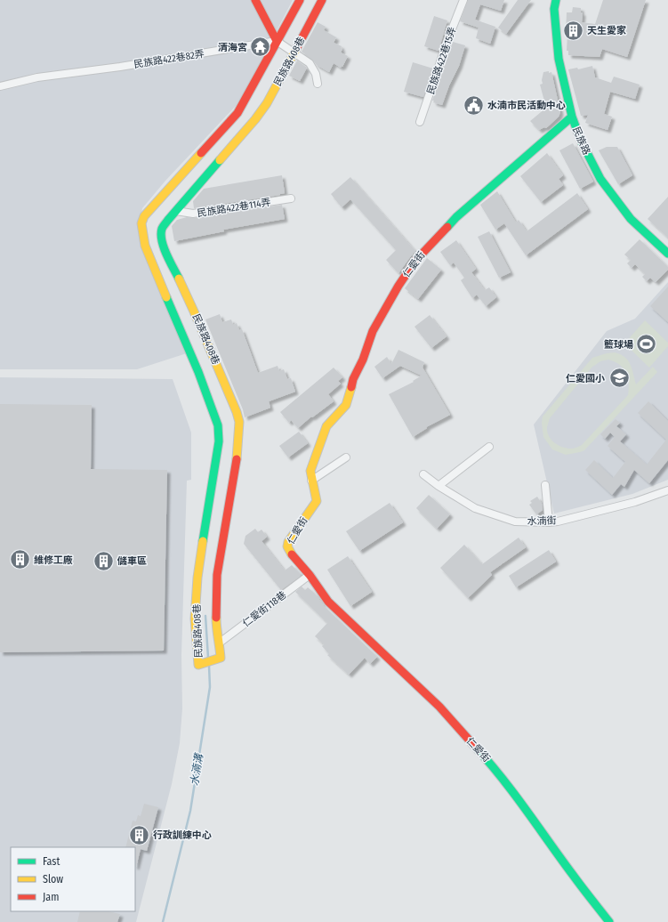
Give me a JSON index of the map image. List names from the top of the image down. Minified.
{"streets":{"street":["民族路422巷82弄","民族路422巷15弄","民族路408巷","民族路","民族路422巷114弄","仁愛街","水湳街","仁愛街118巷"]},"crossings":[["民族路422巷82弄","民族路408巷"],["民族路408巷","民族路422巷114弄"],["民族路408巷","仁愛街118巷"],["民族路","仁愛街"],["仁愛街","仁愛街118巷"]],"water":["水湳溝"],"places":{"building":["天生愛家","維修工廠","儲車區","行政訓練中心"],"temple":["清海宮"],"public building":["水湳市民活動中心"],"sports":["籃球場"],"school or university":["仁愛國小"]},"legend":["Fast","Slow","Jam"]}
